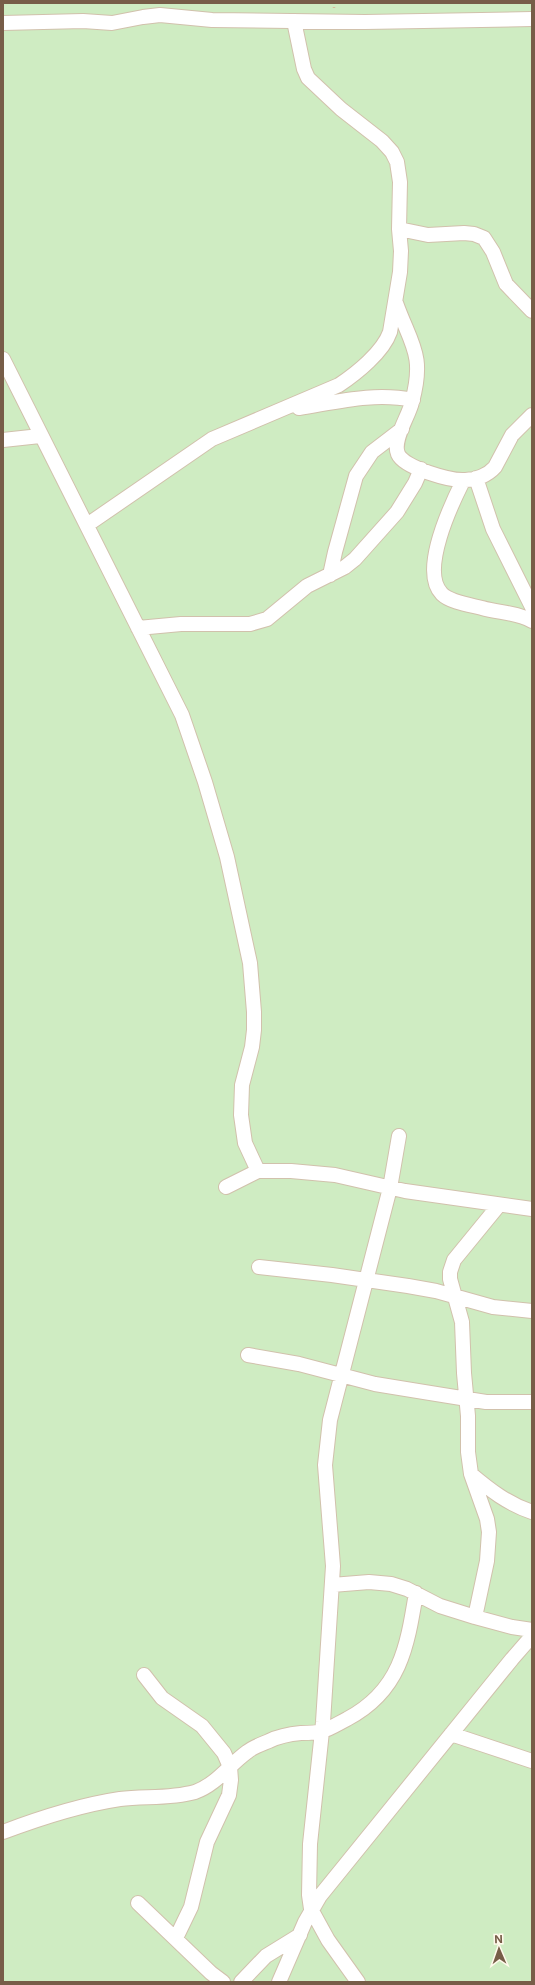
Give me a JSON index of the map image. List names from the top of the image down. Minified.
{"north":"top"}
